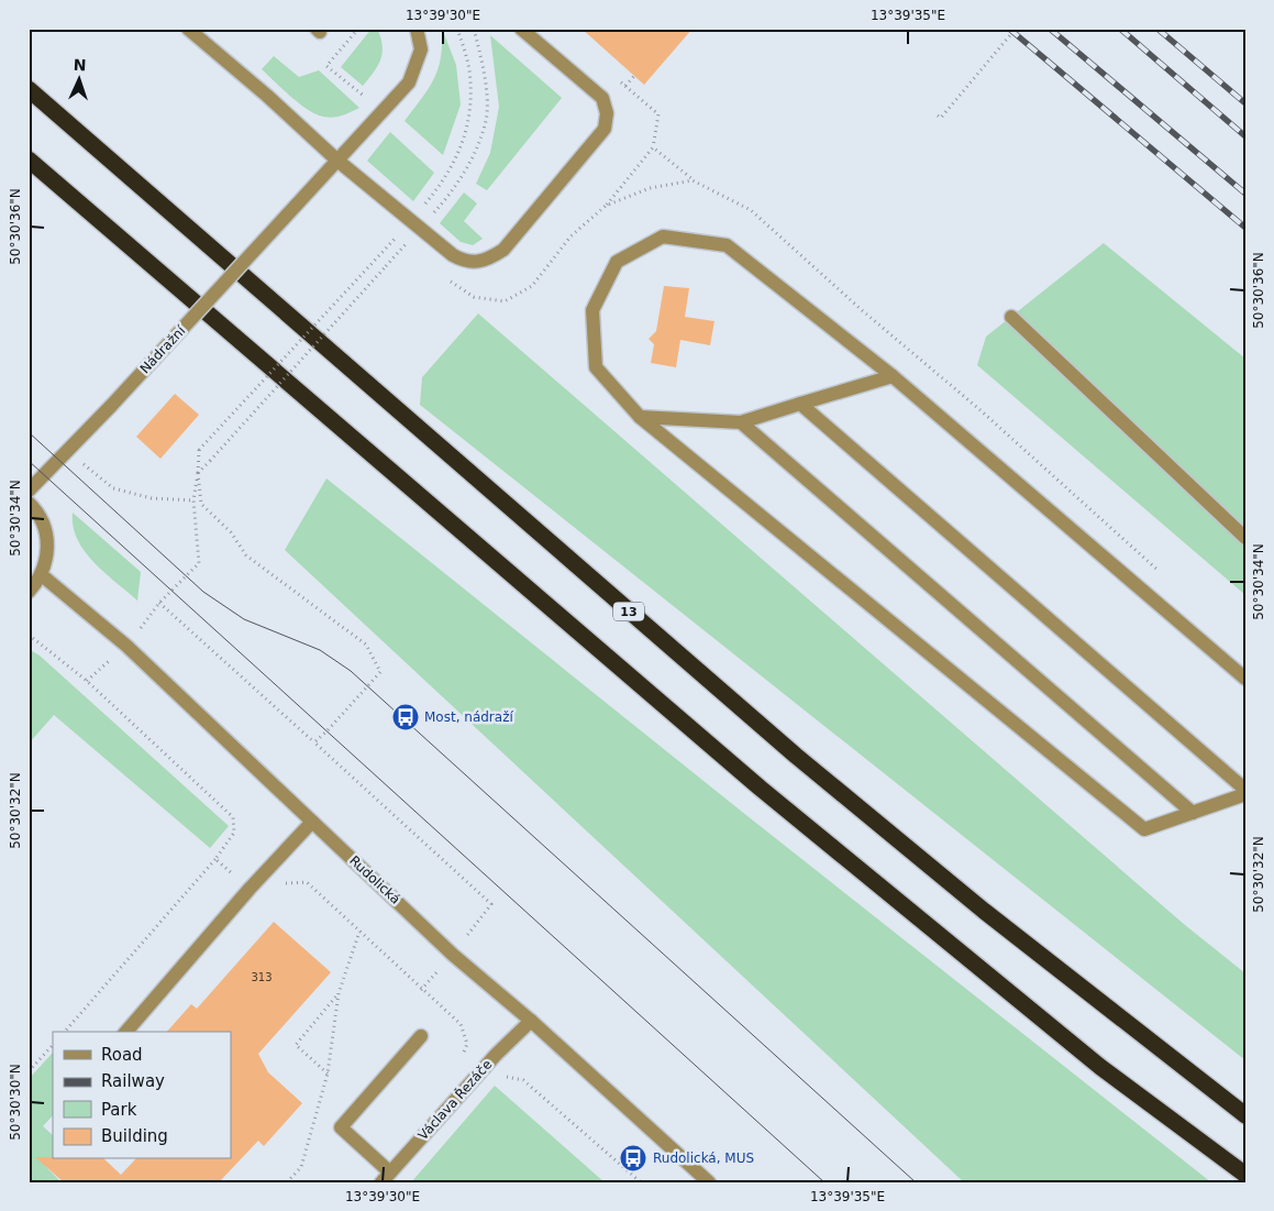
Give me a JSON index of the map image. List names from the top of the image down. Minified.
{"streets":{"highway":["13"],"street":["Nádražní","Rudolická","Václava Řezáče"]},"crossings":[["Rudolická","Václava Řezáče"]],"places":{"bus stop":["Most, nádraží","Rudolická, MUS"]},"house_numbers":["313"],"legend":["Road","Railway","Park","Building"],"north":"top","coordinates":["13°39'30\"E","13°39'35\"E","50°30'36\"N","50°30'34\"N","50°30'32\"N","50°30'30\"N"]}
